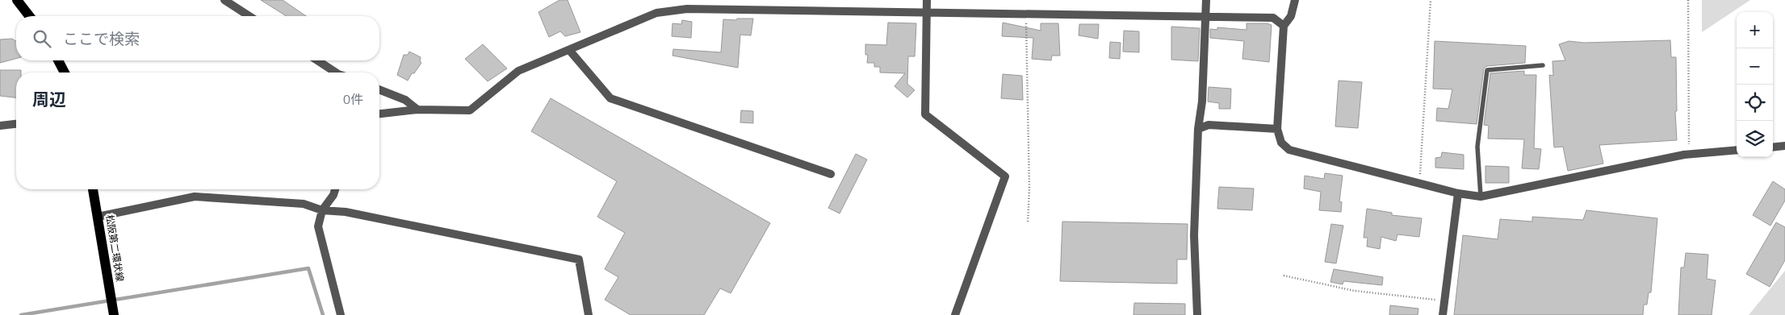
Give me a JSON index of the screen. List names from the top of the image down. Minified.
{"streets":{"main road":["松阪第二環状線"]},"page":{"map_buttons":["+","−"],"search":"ここで検索","heading":["周辺","0件"]}}
